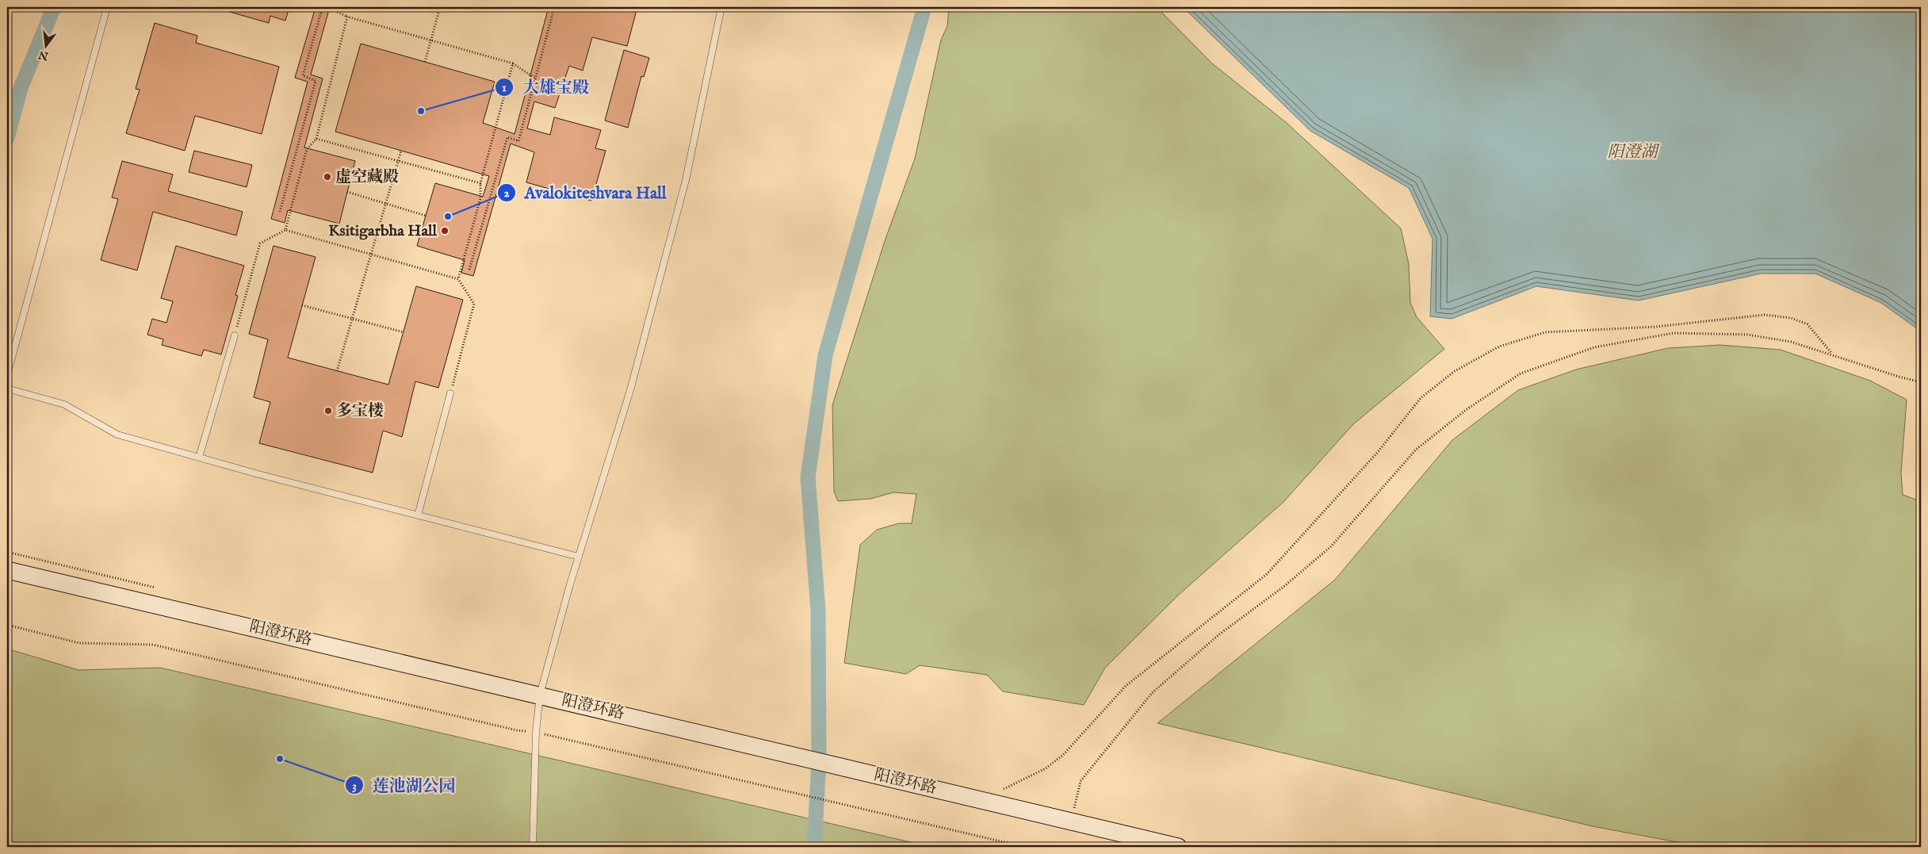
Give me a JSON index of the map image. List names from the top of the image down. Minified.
{"streets":{"main road":["阳澄环路"]},"water":["阳澄湖"],"places":["大雄宝殿","虚空藏殿","Avalokiteshvara Hall","Ksitigarbha Hall","多宝楼","莲池湖公园"],"north":"bottom"}
